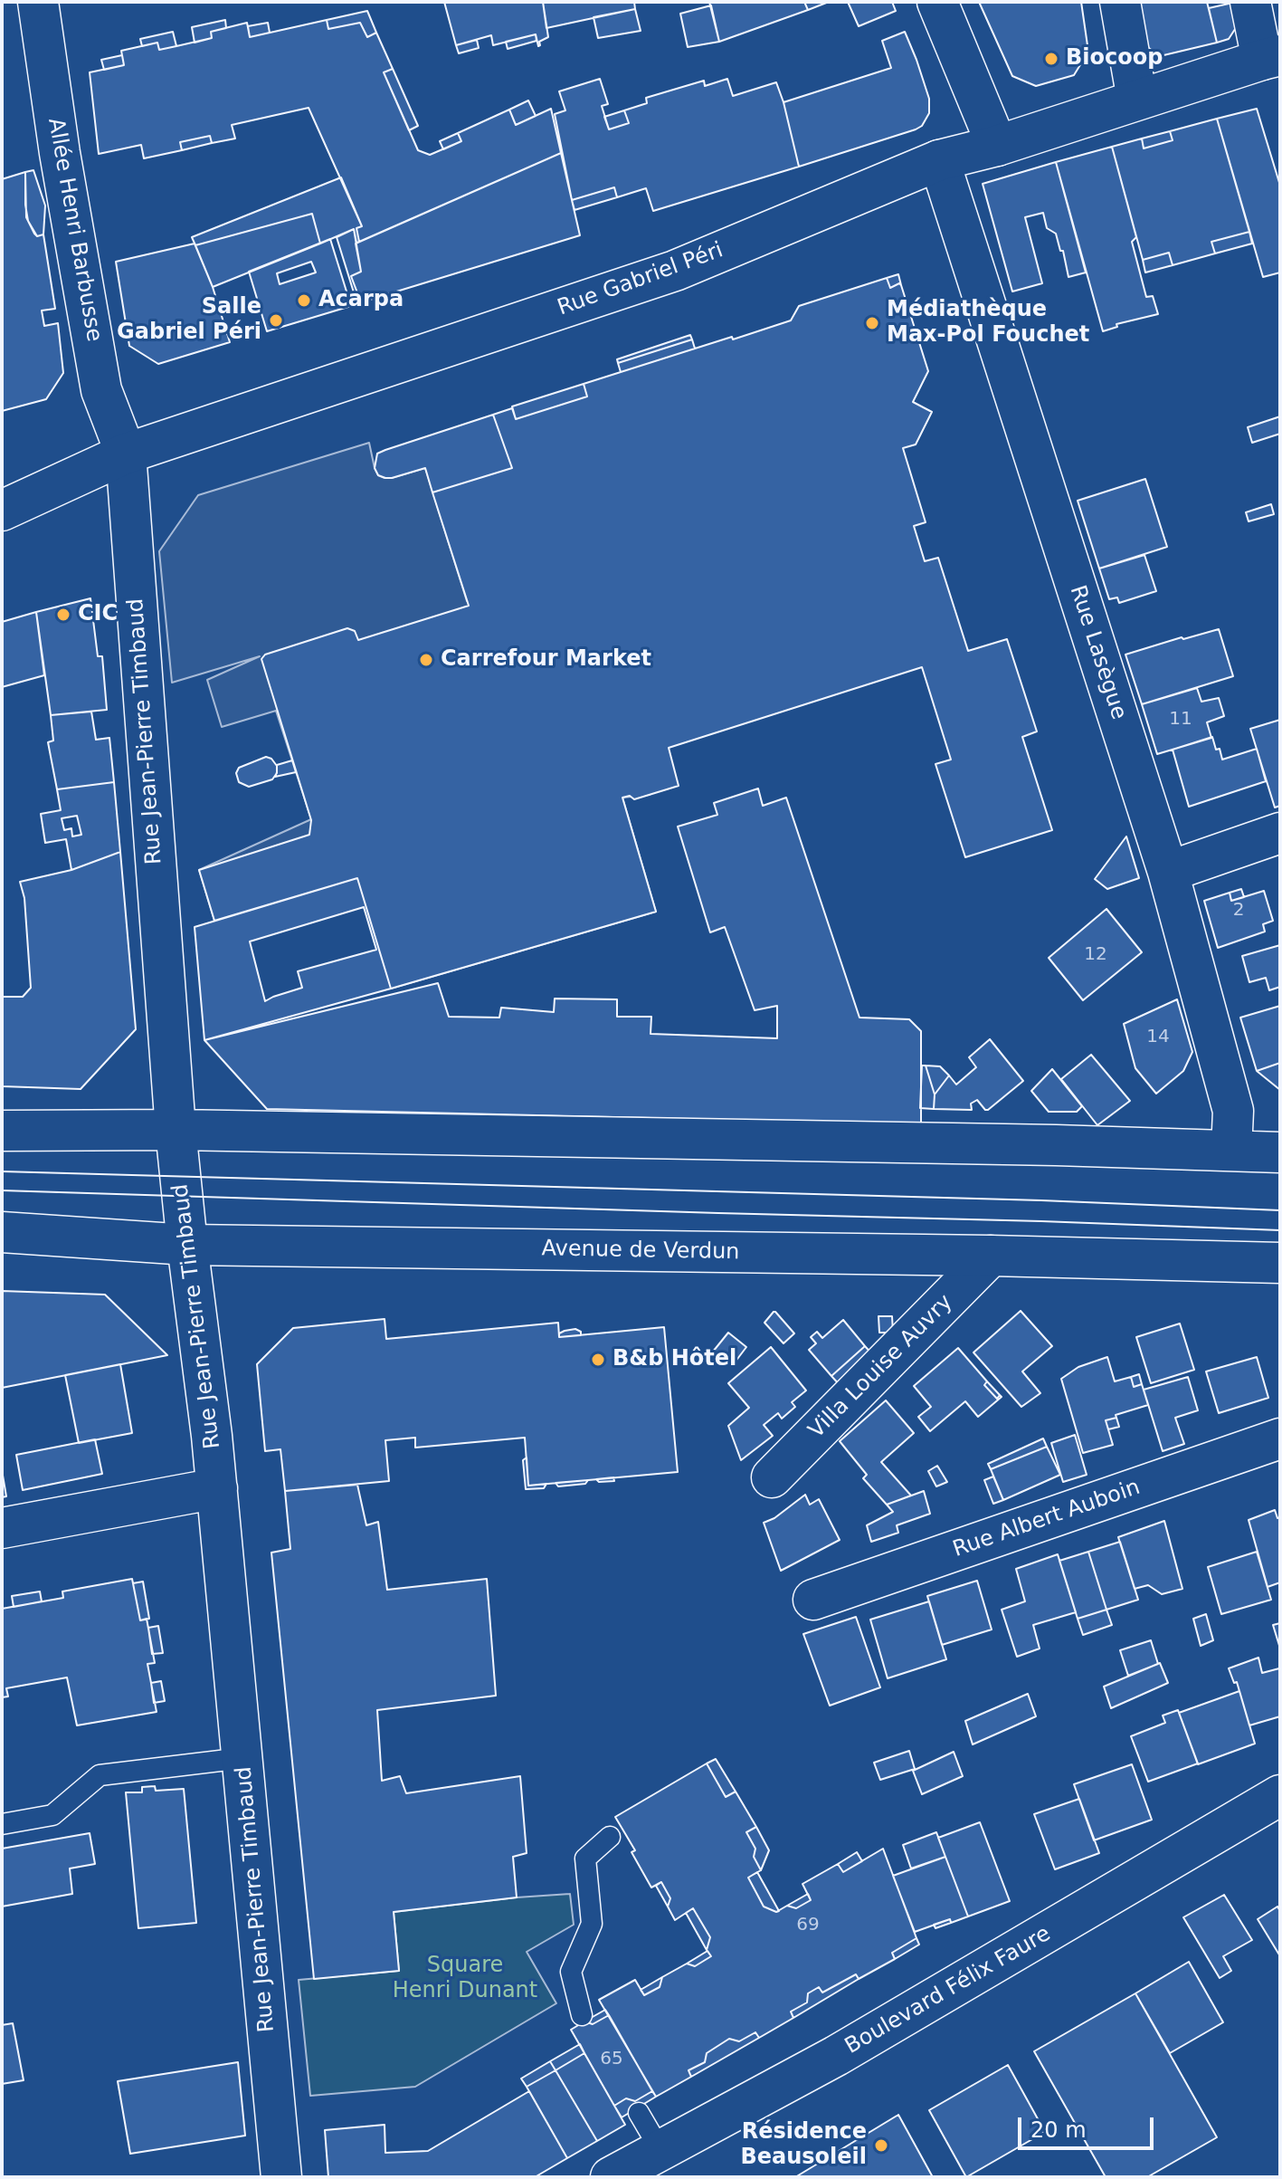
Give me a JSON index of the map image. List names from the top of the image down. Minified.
{"streets":{"street":["Allée Henri Barbusse","Rue Gabriel Péri","Rue Lasègue","Rue Jean-Pierre Timbaud","Avenue de Verdun","Villa Louise Auvry","Rue Albert Auboin","Boulevard Félix Faure"]},"crossings":[["Allée Henri Barbusse","Rue Gabriel Péri"],["Allée Henri Barbusse","Rue Jean-Pierre Timbaud"],["Rue Gabriel Péri","Rue Lasègue"],["Rue Gabriel Péri","Rue Jean-Pierre Timbaud"],["Rue Jean-Pierre Timbaud","Avenue de Verdun"],["Avenue de Verdun","Villa Louise Auvry"]],"parks":["Square Henri Dunant"],"places":["Biocoop","Acarpa","Salle Gabriel Péri","Médiathèque Max-Pol Fouchet","CIC","Carrefour Market","B&b Hôtel","Résidence Beausoleil"],"house_numbers":["11","2","12","14","69","65"],"scale_bar":"20 m"}
